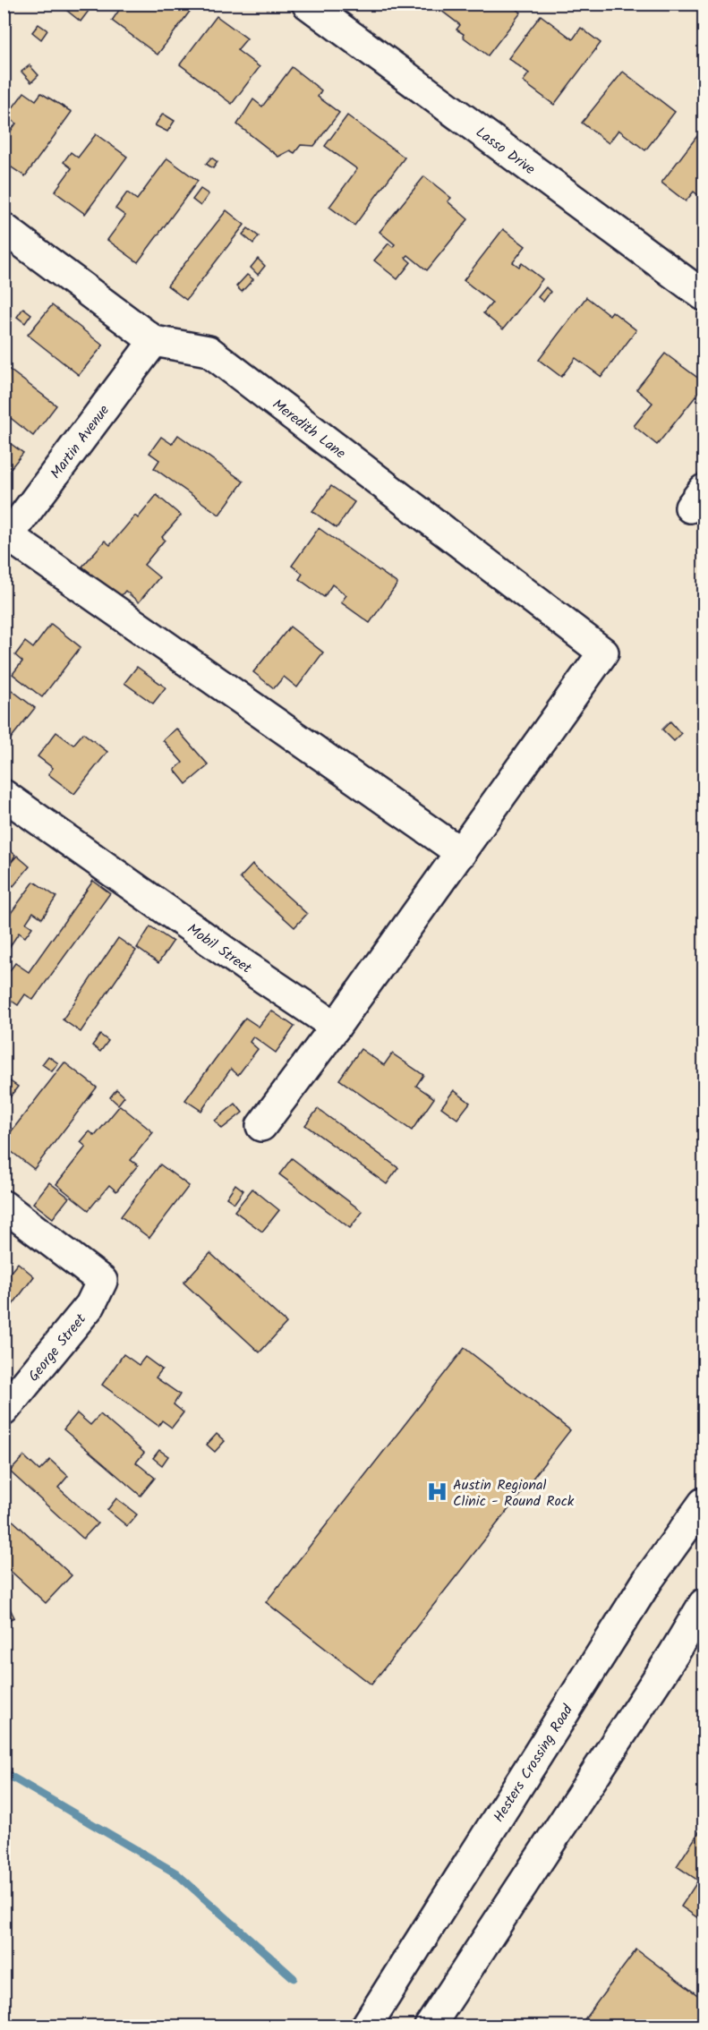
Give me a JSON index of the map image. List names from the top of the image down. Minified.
{"streets":{"street":["Lasso Drive","Meredith Lane","Martin Avenue","Mobil Street","George Street","Hesters Crossing Road"]},"crossings":[["Meredith Lane","Martin Avenue"]],"places":{"hospital":["Austin Regional Clinic - Round Rock"]}}
